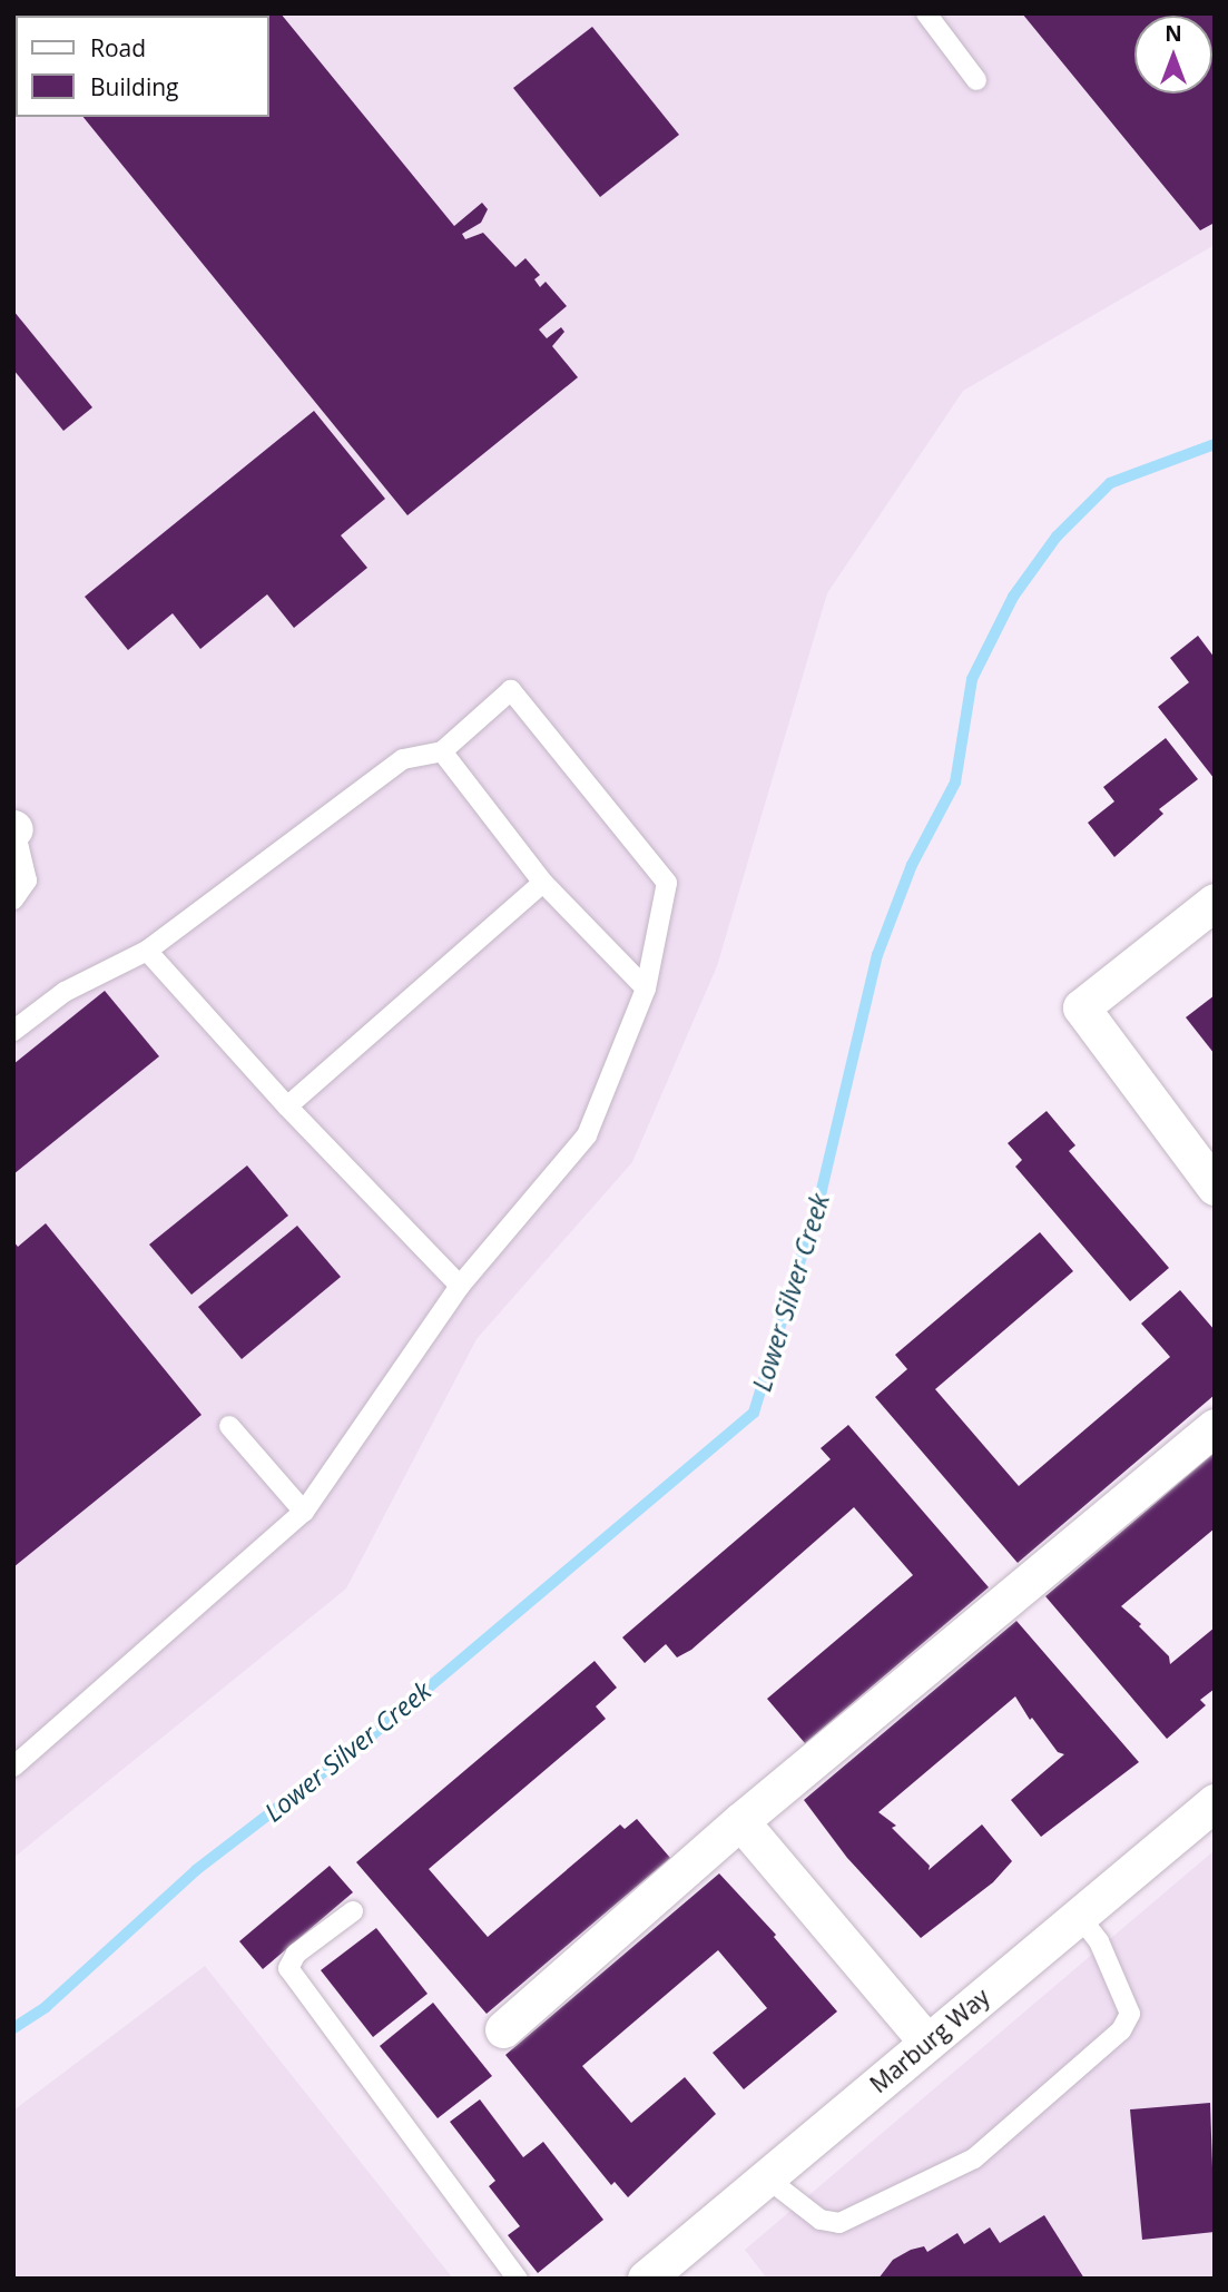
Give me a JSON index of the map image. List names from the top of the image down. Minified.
{"streets":{"street":["Marburg Way"]},"water":["Lower Silver Creek"],"legend":["Road","Building"],"north":"top"}
